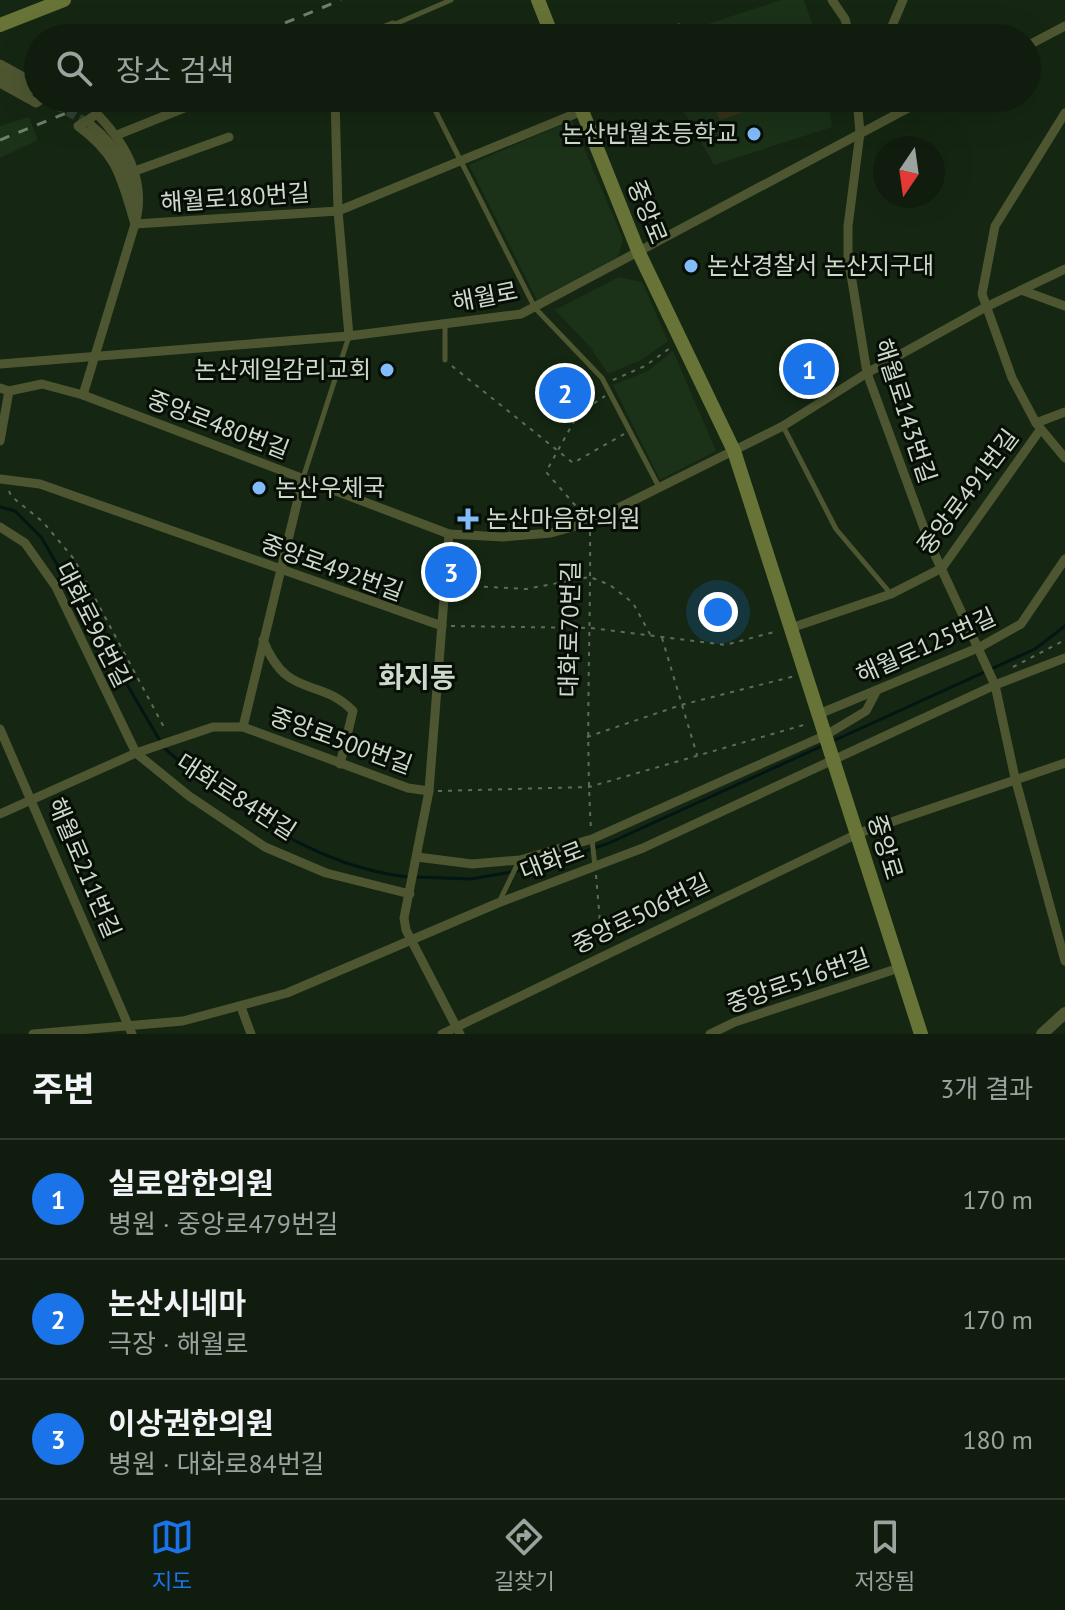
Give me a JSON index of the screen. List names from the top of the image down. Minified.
{"streets":{"main road":["중앙로"],"street":["해월로180번길","해월로","해월로143번길","중앙로480번길","중앙로491번길","중앙로492번길","대화로96번길","해월로125번길","중앙로500번길","대화로84번길","대화로","해월로211번길","중앙로506번길","중앙로516번길"],"path":["대화로70번길"]},"crossings":[["해월로180번길","해월로"],["중앙로","해월로"],["중앙로","중앙로480번길"],["중앙로","중앙로491번길"],["중앙로","해월로125번길"],["중앙로","중앙로500번길"],["중앙로","대화로"],["중앙로","중앙로506번길"],["중앙로","중앙로516번길"],["해월로","해월로143번길"],["해월로143번길","중앙로480번길"],["해월로143번길","중앙로491번길"],["해월로143번길","해월로125번길"],["해월로143번길","대화로"],["해월로143번길","중앙로506번길"],["중앙로480번길","대화로70번길"],["대화로96번길","중앙로500번길"],["대화로96번길","대화로84번길"],["대화로70번길","중앙로500번길"],["해월로125번길","중앙로500번길"],["중앙로500번길","대화로84번길"],["중앙로500번길","해월로211번길"],["대화로","해월로211번길"]],"districts":["화지동"],"places":{"other":["논산반월초등학교","논산경찰서 논산지구대","논산제일감리교회","논산우체국"],"health":["논산마음한의원"]},"north":"bottom","page":{"search":"장소 검색","pins":["1","2","3"],"heading":["주변","3개 결과"],"list":[{"mark":"1","name":"실로암한의원","note":"병원 · 중앙로479번길","value":"170 m"},{"mark":"2","name":"논산시네마","note":"극장 · 해월로","value":"170 m"},{"mark":"3","name":"이상권한의원","note":"병원 · 대화로84번길","value":"180 m"}],"nav":["지도","길찾기","저장됨"]}}
